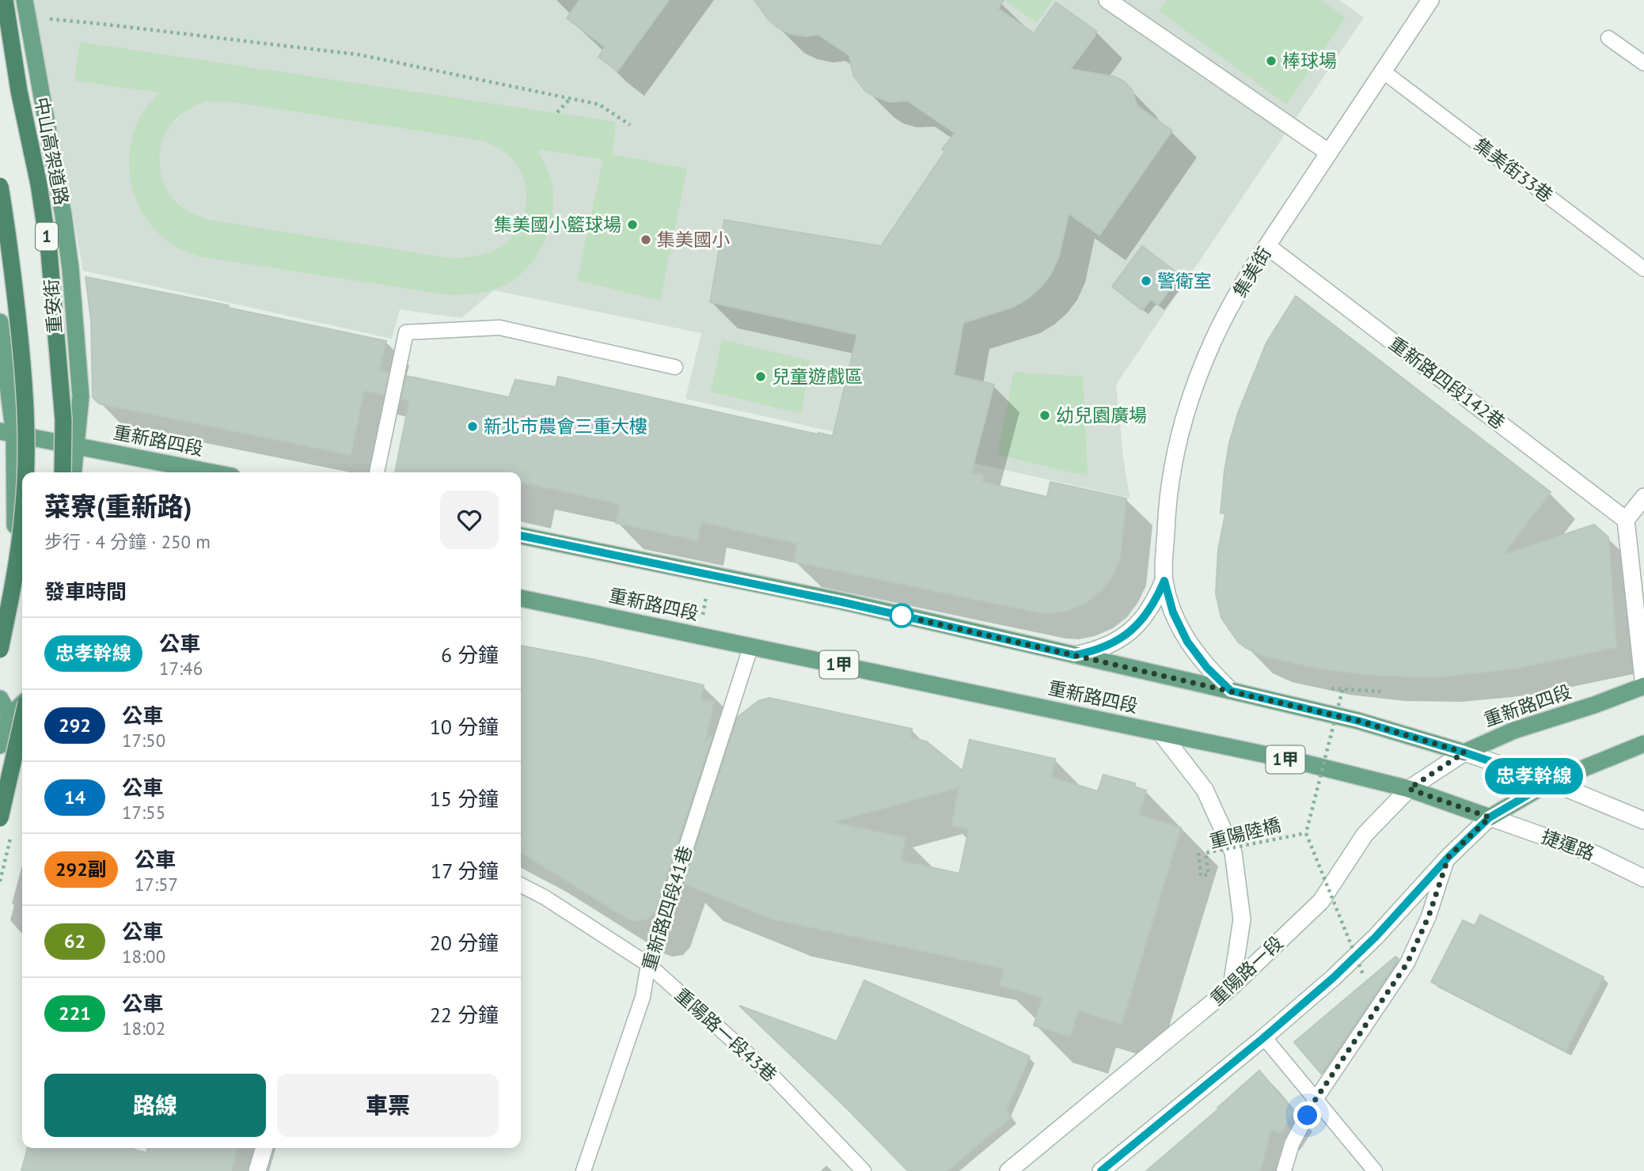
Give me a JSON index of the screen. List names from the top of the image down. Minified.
{"streets":{"highway":["中山高架道路","1"],"main road":["重安街","重新路四段","1甲"],"street":["集美街","重新路四段142巷","捷運路","重陽路一段"],"lane":["集美街33巷","重新路四段41巷","重陽路一段43巷"],"path":["重陽陸橋"]},"crossings":[["集美街33巷","集美街"],["1","重安街"],["1","重新路四段"],["集美街","重新路四段142巷"],["集美街","重新路四段"],["重安街","重新路四段"],["重新路四段","捷運路"],["重新路四段","重新路四段41巷"],["重新路四段","重陽路一段"],["重新路四段41巷","重陽路一段43巷"]],"places":["棒球場","集美國小籃球場","集美國小","警衛室","兒童遊戲區","幼兒園廣場","新北市農會三重大樓"],"lines":["bus line 忠孝幹線"],"page":{"on_map":"忠孝幹線","heading":[["菜寮(重新路)","步行 · 4 分鐘 · 250 m"],"發車時間"],"list":[{"mark":"忠孝幹線","name":"公車","note":"17:46","value":"6 分鐘"},{"mark":"292","name":"公車","note":"17:50","value":"10 分鐘"},{"mark":"14","name":"公車","note":"17:55","value":"15 分鐘"},{"mark":"292副","name":"公車","note":"17:57","value":"17 分鐘"},{"mark":"62","name":"公車","note":"18:00","value":"20 分鐘"},{"mark":"221","name":"公車","note":"18:02","value":"22 分鐘"}],"buttons":["路線","車票"]}}
